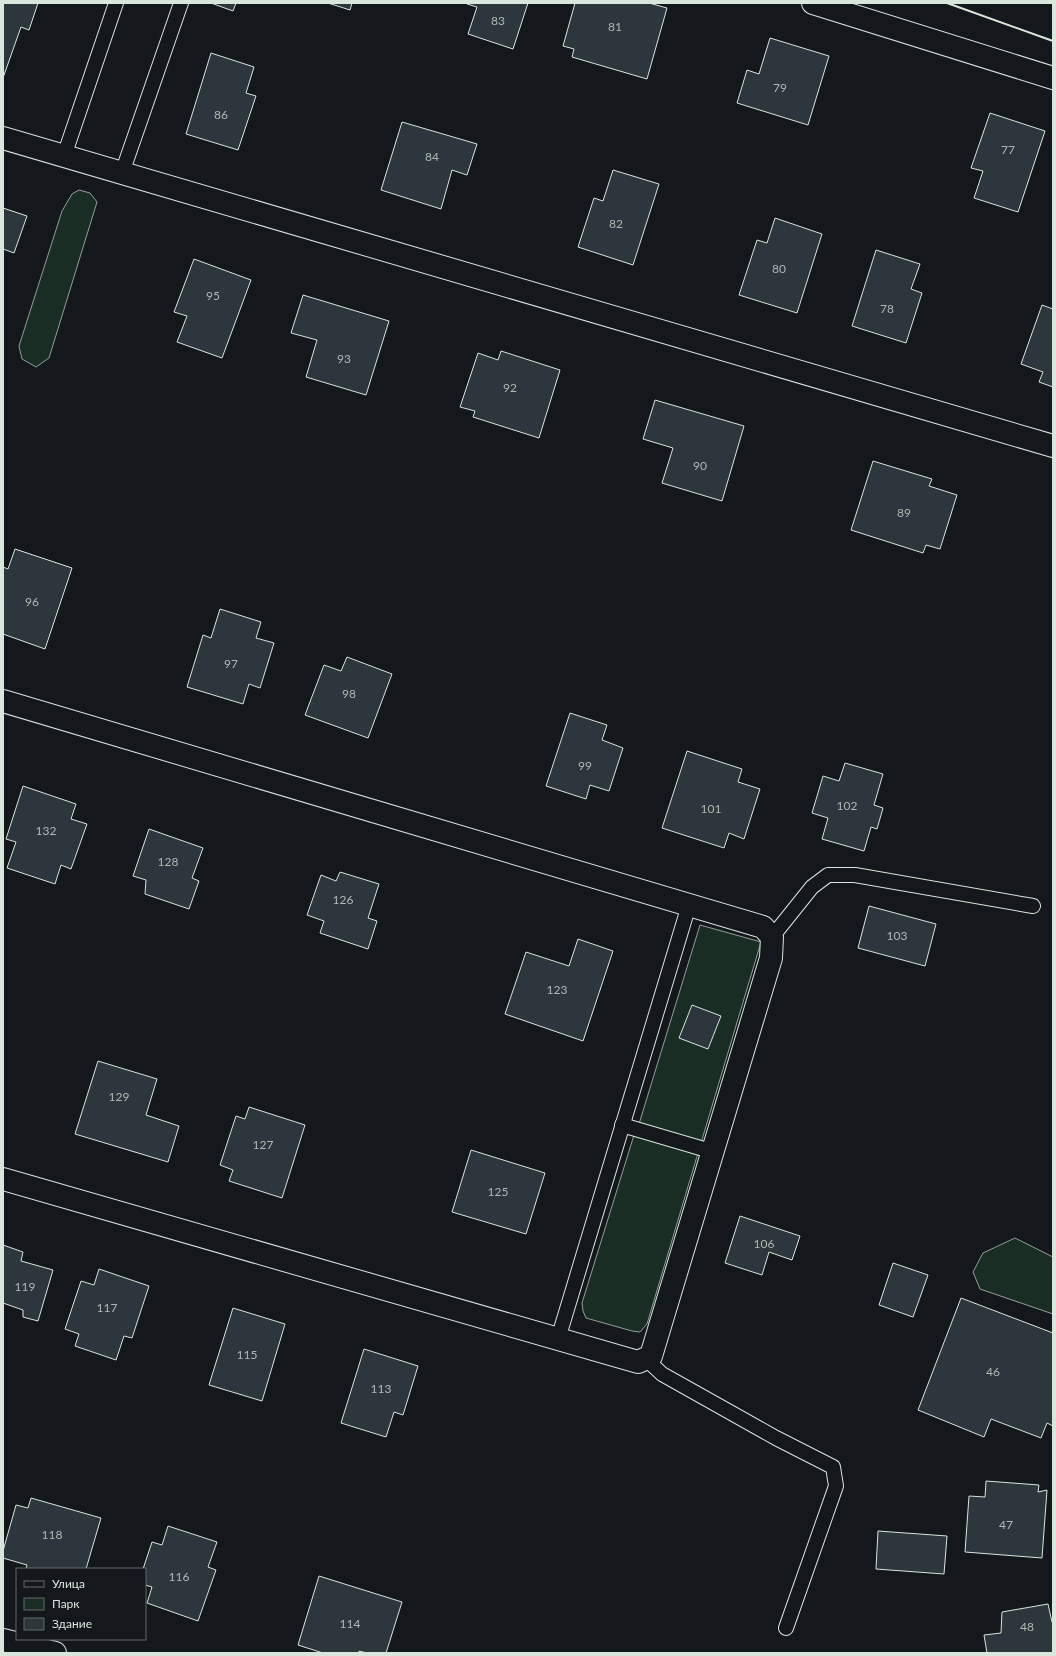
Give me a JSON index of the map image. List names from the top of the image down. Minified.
{"house_numbers":["83","81","79","86","77","84","82","80","95","78","93","92","90","89","96","97","98","99","102","101","132","128","126","103","123","129","127","125","106","119","117","115","46","113","47","118","116","114","48"],"legend":["Улица","Парк","Здание"]}
